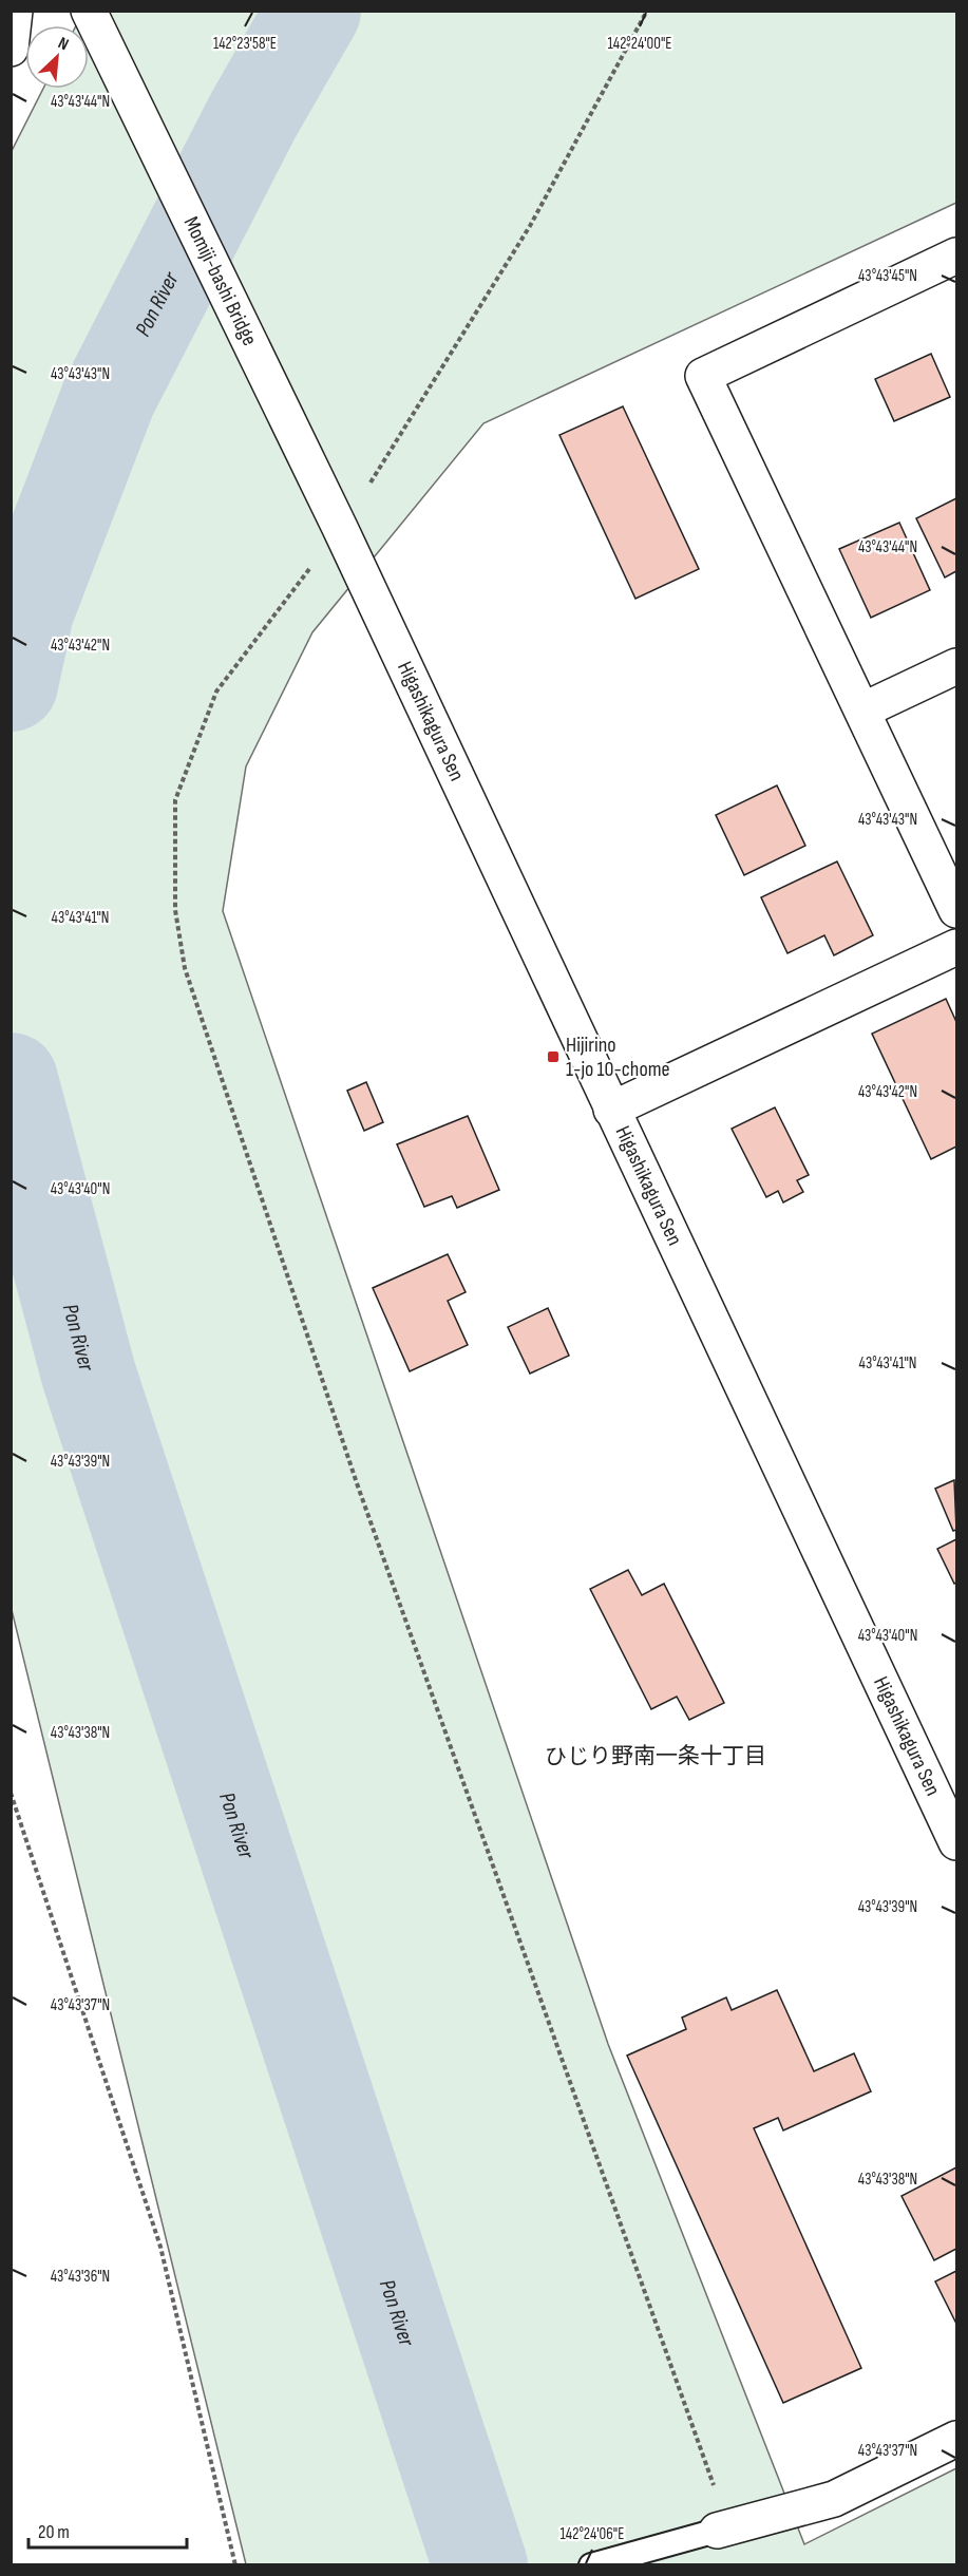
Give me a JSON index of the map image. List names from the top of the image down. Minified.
{"streets":{"main road":["Momiji-bashi Bridge","Higashikagura Sen"]},"crossings":[["Momiji-bashi Bridge","Higashikagura Sen"]],"districts":["ひじり野南一条十丁目"],"water":["Pon River"],"places":{"transit":["Hijirino 1-jo 10-chome"]},"scale_bar":"20 m","north":"top right","coordinates":["142°24'00\"E","142°23'58\"E","43°43'44\"N","43°43'45\"N","43°43'43\"N","43°43'42\"N","43°43'41\"N","43°43'40\"N","43°43'39\"N","43°43'38\"N","43°43'37\"N","43°43'36\"N","142°24'06\"E"]}
